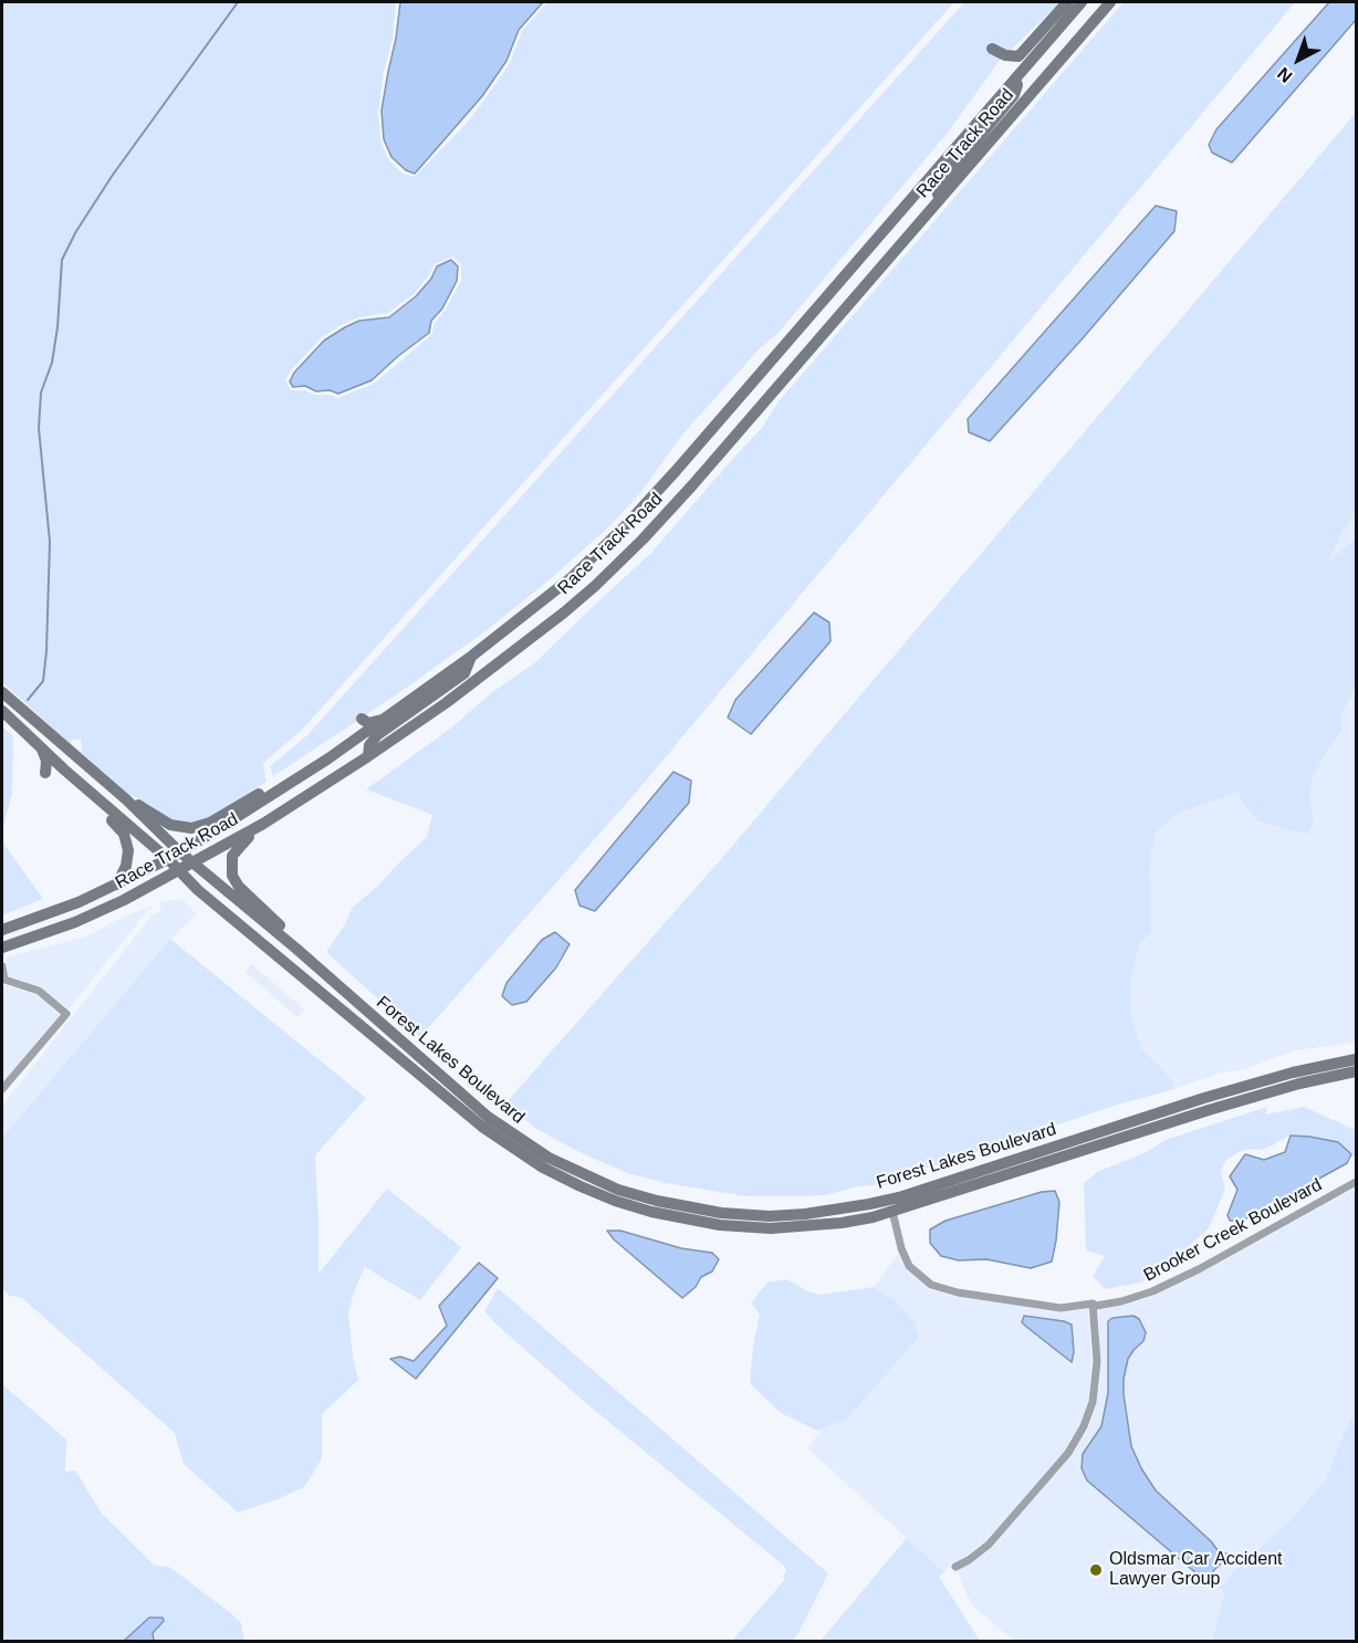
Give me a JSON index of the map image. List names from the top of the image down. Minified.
{"streets":{"main road":["Race Track Road","Forest Lakes Boulevard"],"street":["Brooker Creek Boulevard"]},"crossings":[["Race Track Road","Forest Lakes Boulevard"],["Forest Lakes Boulevard","Brooker Creek Boulevard"]],"places":["Oldsmar Car Accident Lawyer Group"],"north":"bottom left"}
